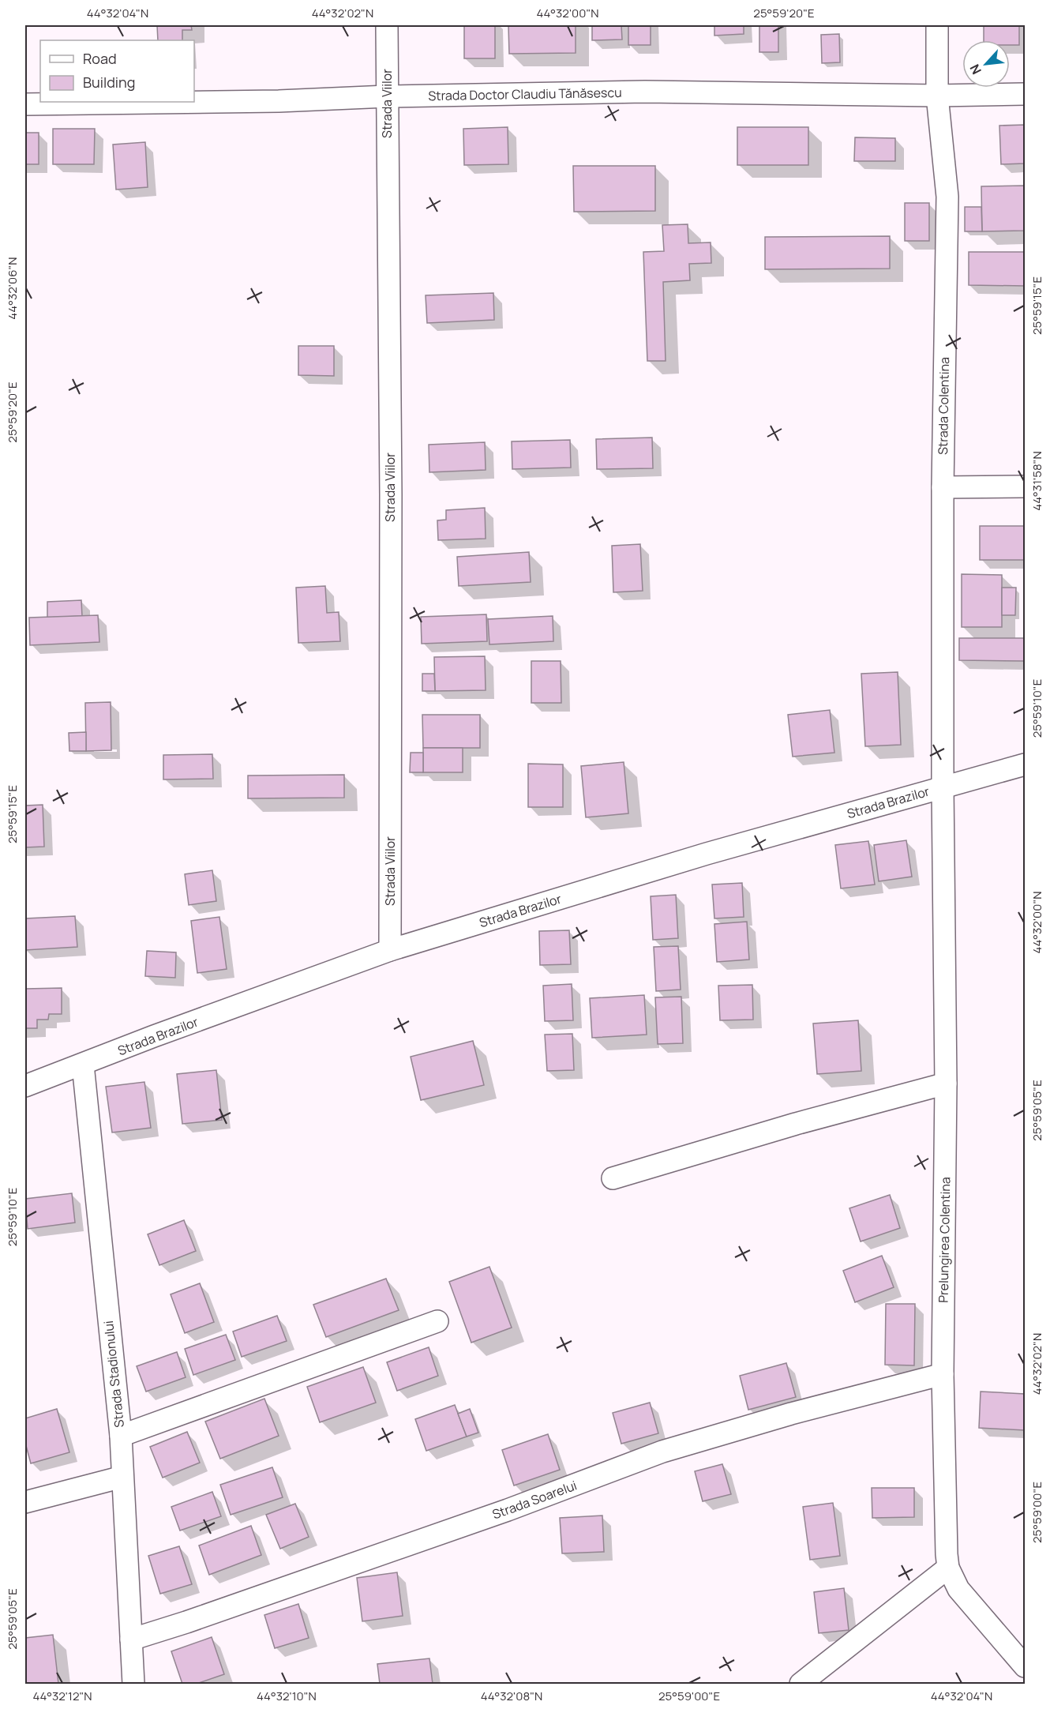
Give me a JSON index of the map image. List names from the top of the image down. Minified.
{"streets":{"street":["Strada Doctor Claudiu Tănăsescu","Strada Viilor","Strada Colentina","Strada Brazilor","Prelungirea Colentina","Strada Stadionului","Strada Soarelui"]},"crossings":[["Strada Doctor Claudiu Tănăsescu","Strada Viilor"],["Strada Doctor Claudiu Tănăsescu","Strada Colentina"],["Strada Viilor","Strada Brazilor"],["Strada Colentina","Strada Brazilor"],["Strada Colentina","Prelungirea Colentina"],["Strada Brazilor","Prelungirea Colentina"],["Strada Brazilor","Strada Stadionului"],["Prelungirea Colentina","Strada Soarelui"],["Strada Stadionului","Strada Soarelui"]],"legend":["Road","Building"],"north":"bottom left","coordinates":["44°32'04\"N","44°32'02\"N","44°32'00\"N","25°59'20\"E","44°32'06\"N","25°59'15\"E","44°31'58\"N","25°59'10\"E","25°59'05\"E","25°59'00\"E","44°32'12\"N","44°32'10\"N","44°32'08\"N"]}
